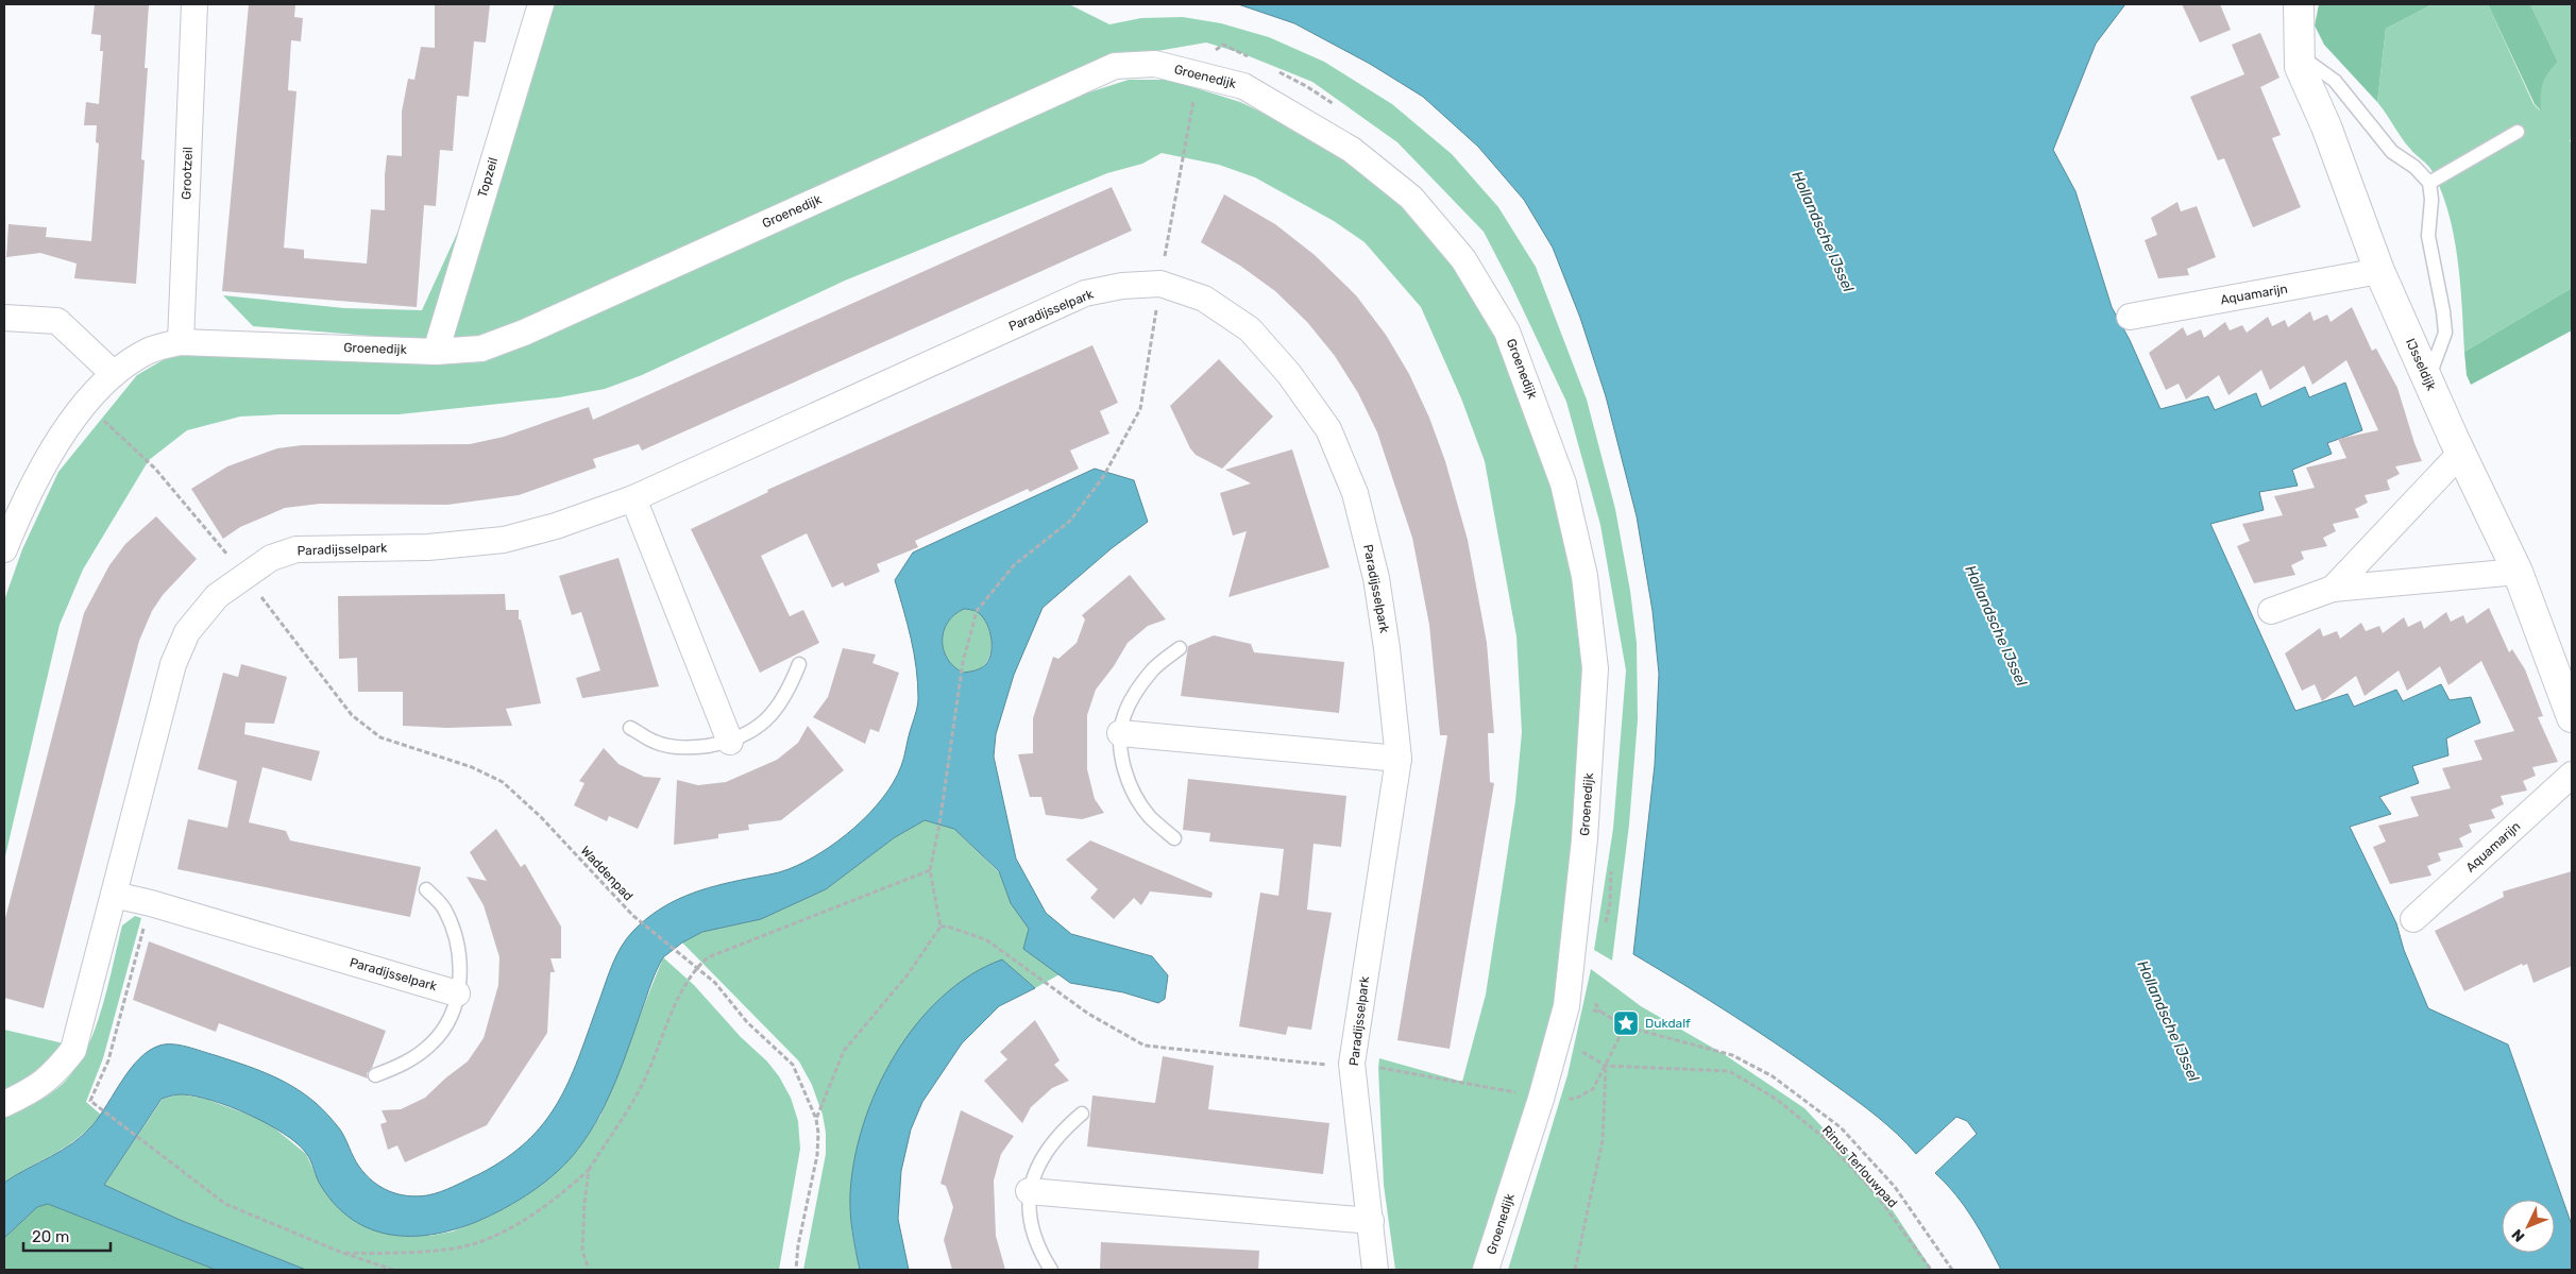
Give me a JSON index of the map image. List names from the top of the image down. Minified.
{"streets":{"street":["Groenedijk","Grootzeil","Topzeil","Aquamarijn","Paradijsselpark","IJsseldijk"],"path":["Waddenpad","Rinus Terlouwpad"]},"crossings":[["Groenedijk","Grootzeil"],["Groenedijk","Topzeil"],["Groenedijk","Waddenpad"],["Aquamarijn","IJsseldijk"],["Paradijsselpark","Waddenpad"]],"water":["Hollandsche IJssel"],"places":{"place":["Dukdalf"]},"scale_bar":"20 m","north":"bottom left"}
